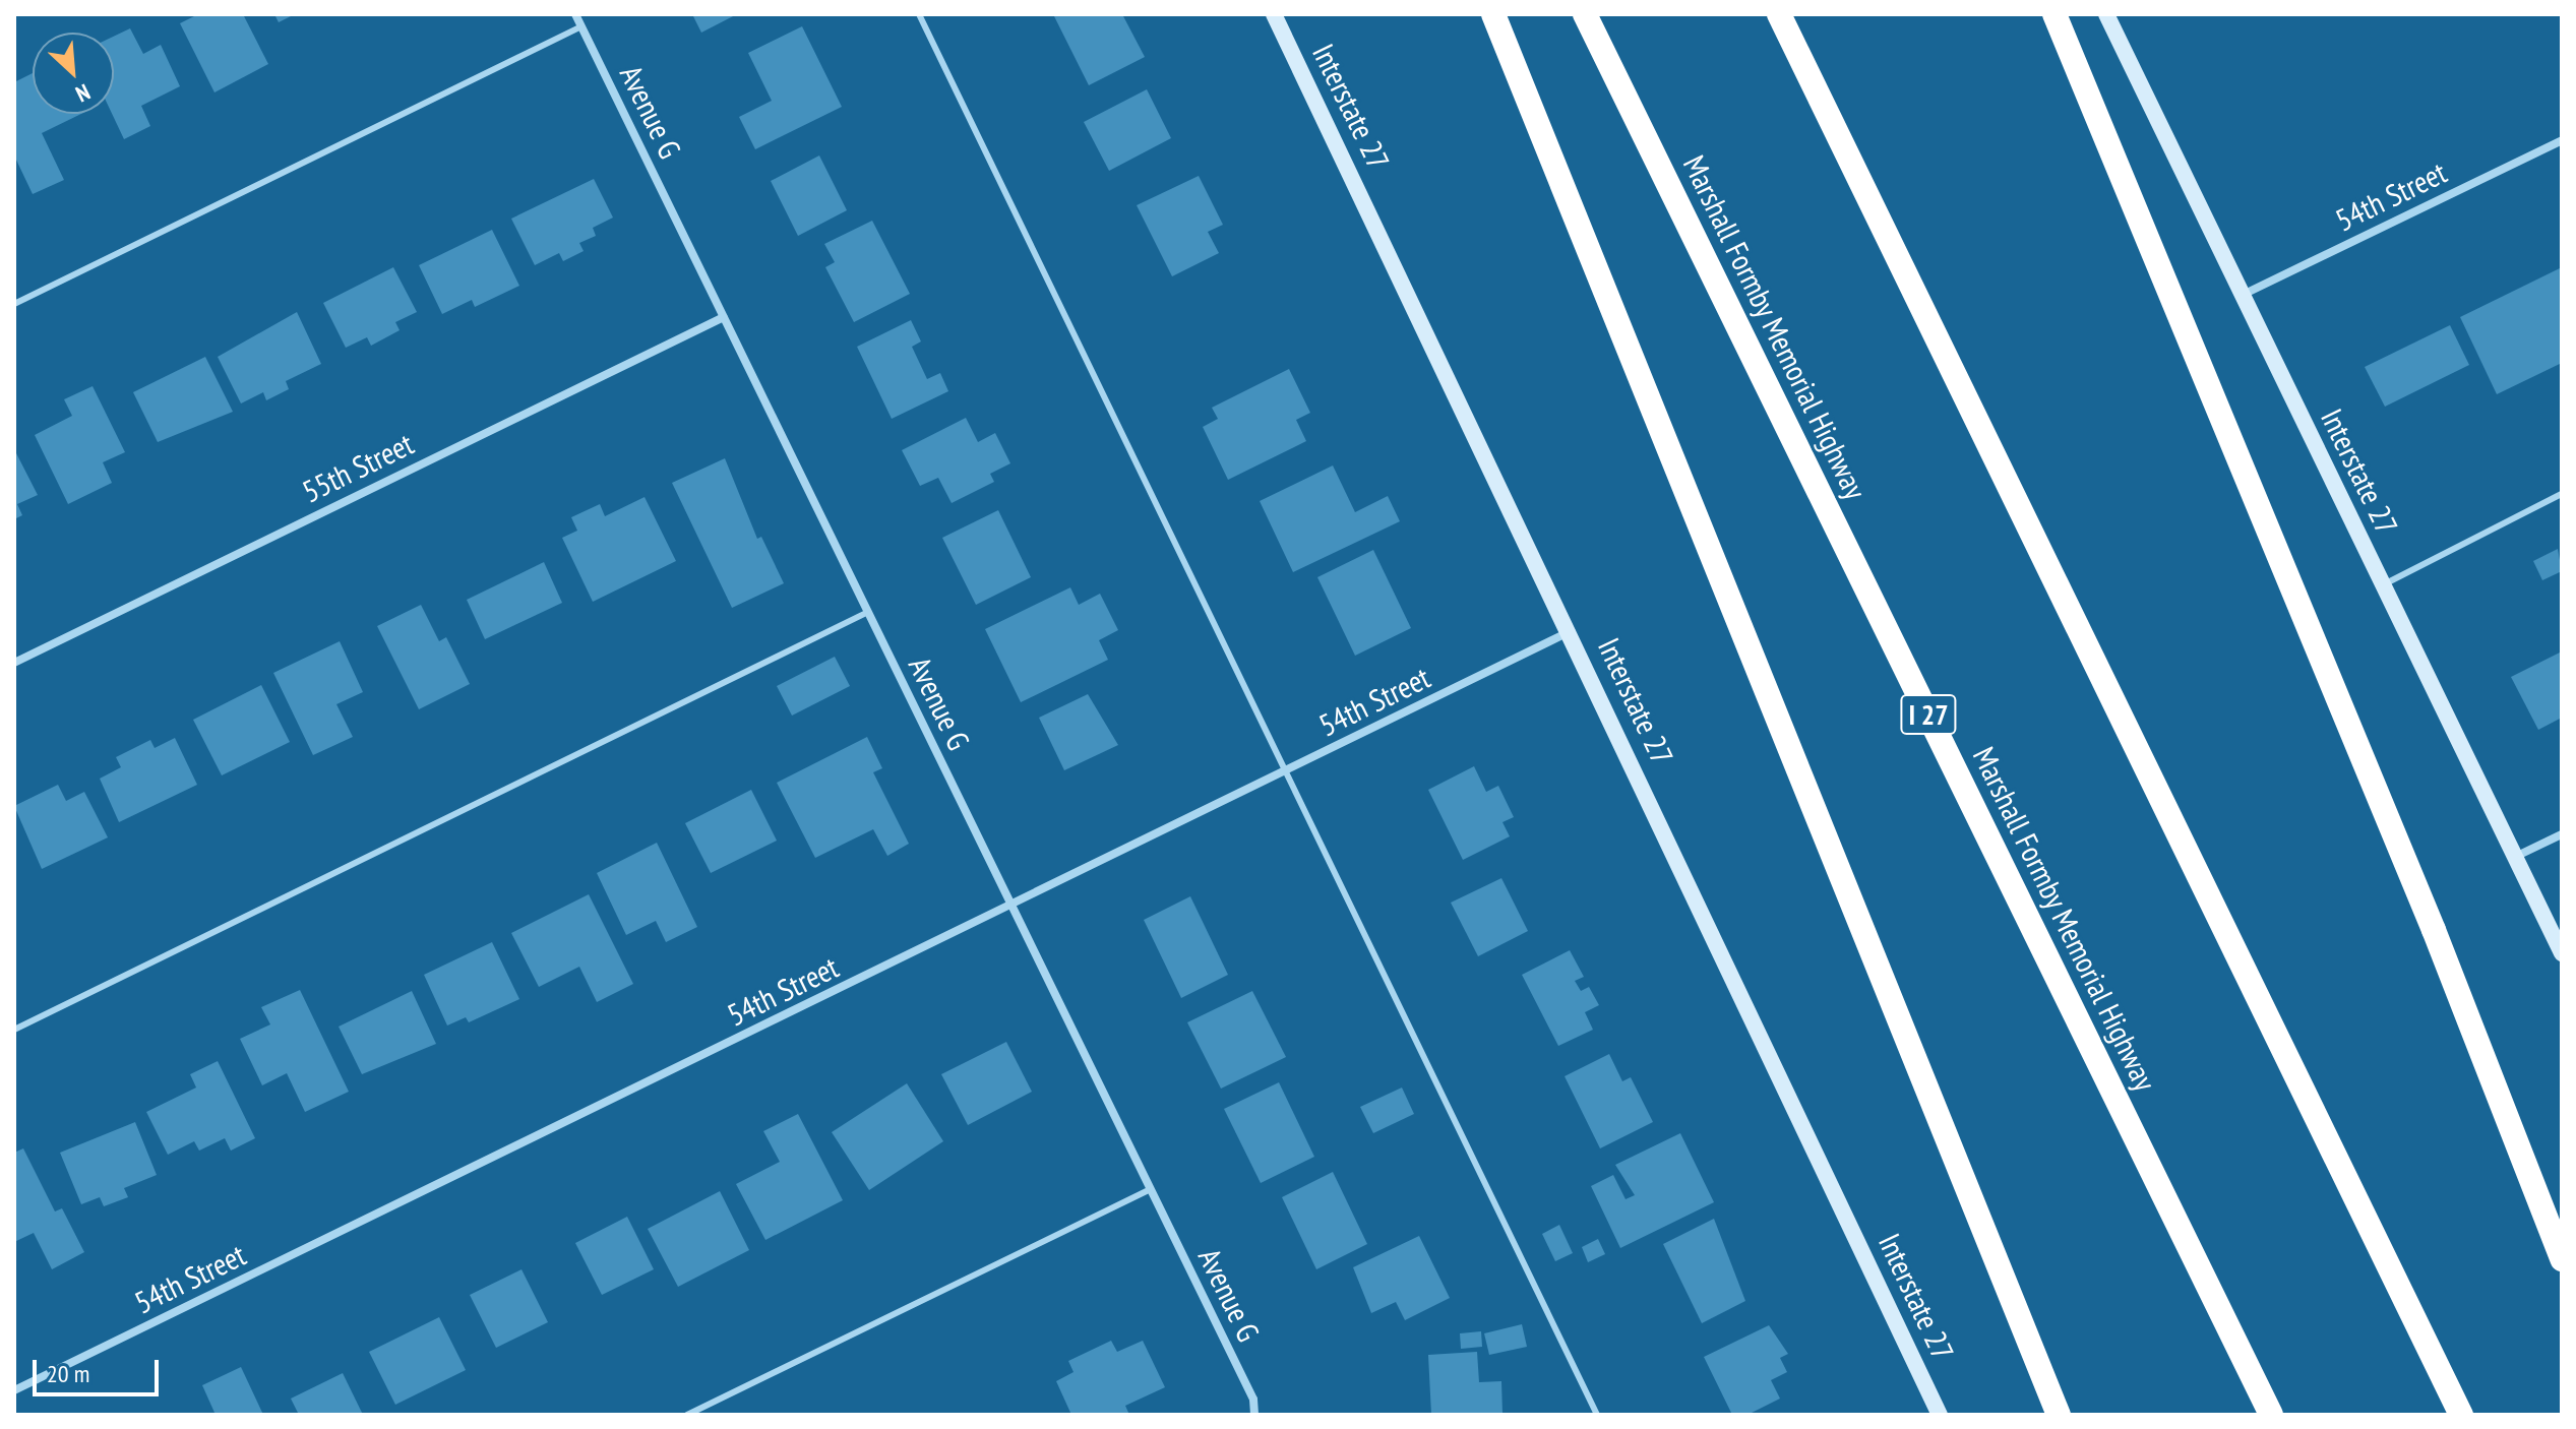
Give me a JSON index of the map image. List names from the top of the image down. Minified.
{"streets":{"highway":["Marshall Formby Memorial Highway","I 27"],"main road":["Interstate 27"],"street":["Avenue G","54th Street","55th Street"]},"crossings":[["Interstate 27","54th Street"],["Avenue G","54th Street"],["Avenue G","55th Street"]],"scale_bar":"20 m","north":"bottom right"}
